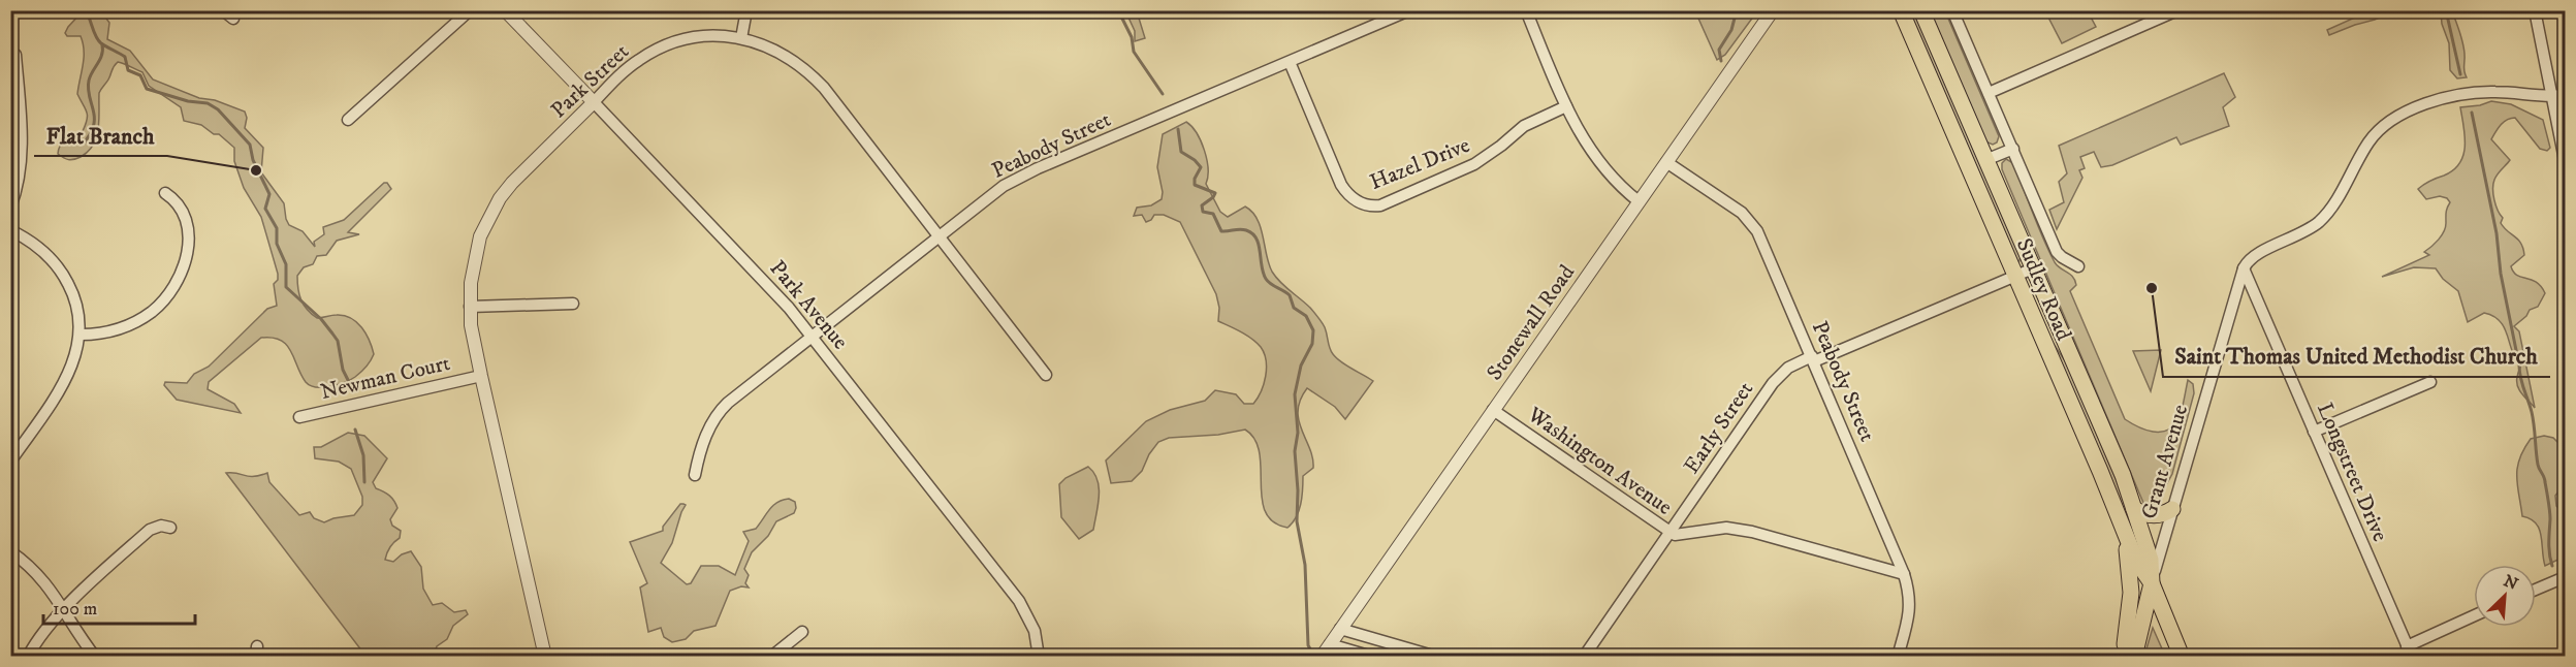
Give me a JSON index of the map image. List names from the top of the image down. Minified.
{"streets":{"main road":["Sudley Road","Grant Avenue"],"street":["Park Street","Peabody Street","Hazel Drive","Park Avenue","Stonewall Road","Newman Court","Early Street","Washington Avenue","Longstreet Drive"]},"crossings":[["Park Street","Peabody Street"],["Park Street","Park Avenue"],["Park Street","Newman Court"],["Peabody Street","Hazel Drive"],["Peabody Street","Park Avenue"],["Peabody Street","Stonewall Road"],["Peabody Street","Early Street"],["Peabody Street","Washington Avenue"],["Sudley Road","Early Street"],["Sudley Road","Grant Avenue"],["Stonewall Road","Washington Avenue"],["Early Street","Washington Avenue"],["Grant Avenue","Longstreet Drive"]],"places":["Flat Branch","Saint Thomas United Methodist Church"],"scale_bar":"100 m","north":"top right"}
